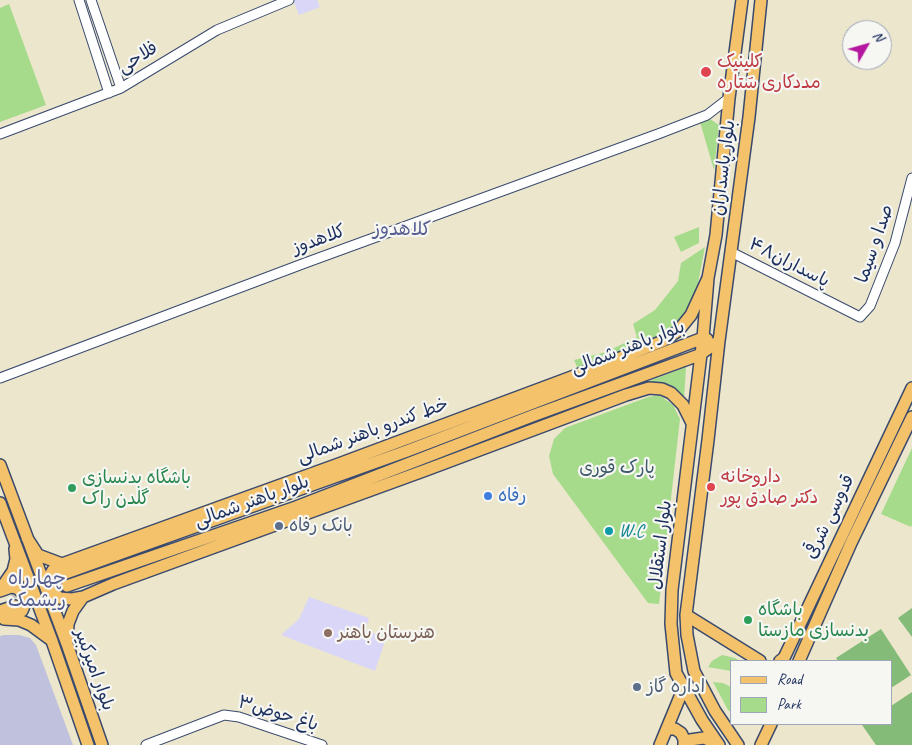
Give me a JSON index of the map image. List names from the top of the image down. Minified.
{"streets":{"main road":["بلوار پاسداران","بلوار باهنر شمالی","خط کندرو باهنر شمالی","قدوسی شرقی","بلوار استقلال","بلوار امیرکبیر"],"street":["فلاحی","کلاهدوز","صدا و سیما","پاسداران۴۸","باغ حوض۳"]},"crossings":[["بلوار پاسداران","کلاهدوز"],["بلوار پاسداران","پاسداران۴۸"],["بلوار پاسداران","بلوار باهنر شمالی"],["بلوار پاسداران","خط کندرو باهنر شمالی"],["بلوار پاسداران","بلوار استقلال"],["صدا و سیما","پاسداران۴۸"],["بلوار باهنر شمالی","خط کندرو باهنر شمالی"],["بلوار باهنر شمالی","بلوار استقلال"]],"districts":["کلاهدوز","چهارراه ریشمک"],"parks":["پارک قوری"],"places":["کلینیک مددکاری سَتاره","داروخانه دکتر صادق پور","باشگاه بدنسازی گلدن راک","رفاه","بانک رفاه","W.C","باشگاه بدنسازی مازستا","هنرستان باهنر","اداره گاز"],"legend":["Road","Park"],"north":"top right"}
